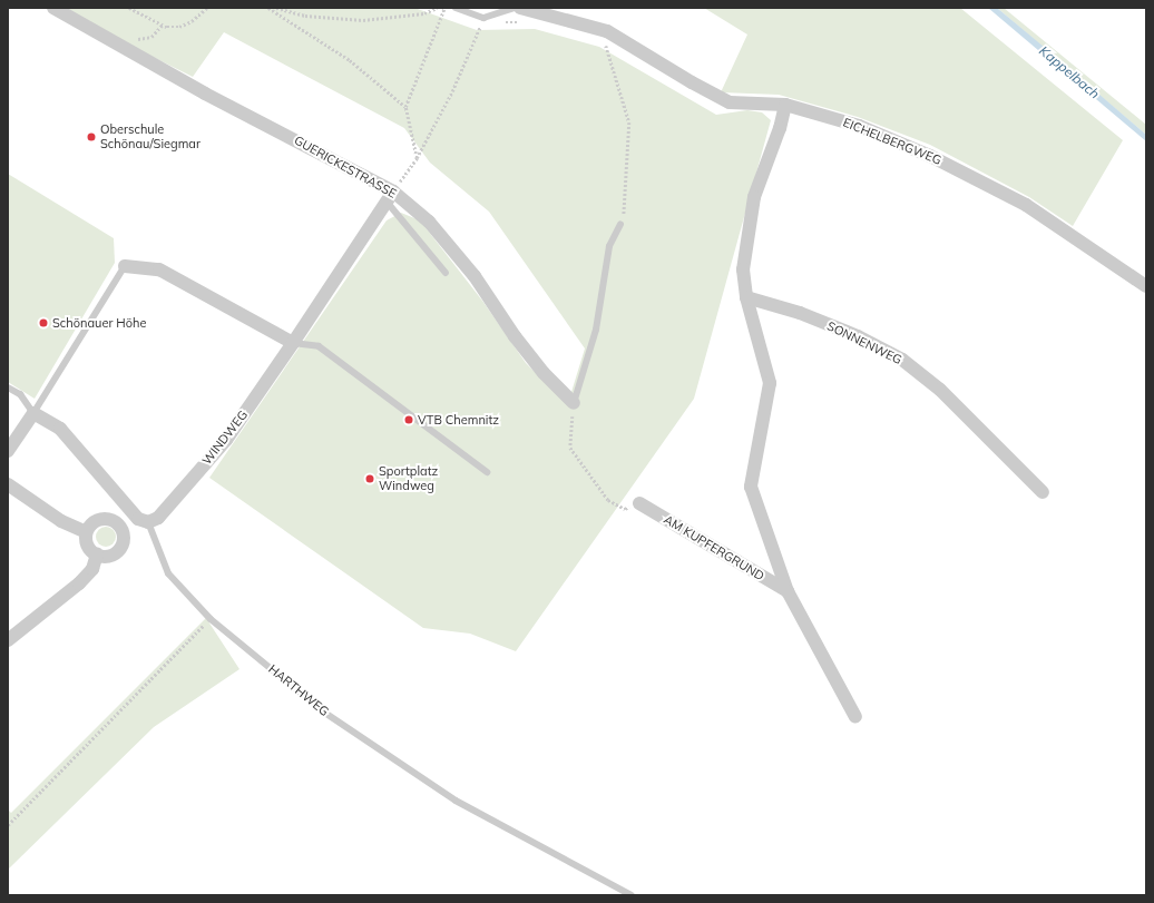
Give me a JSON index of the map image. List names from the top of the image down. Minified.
{"streets":{"street":["EICHELBERGWEG","GUERICKESTRASSE","SONNENWEG","WINDWEG","AM KUPFERGRUND"],"lane":["HARTHWEG"]},"crossings":[["EICHELBERGWEG","AM KUPFERGRUND"],["GUERICKESTRASSE","WINDWEG"],["SONNENWEG","AM KUPFERGRUND"],["WINDWEG","HARTHWEG"]],"water":["Kappelbach"],"places":["Oberschule Schönau/Siegmar","Schönauer Höhe","VTB Chemnitz","Sportplatz Windweg"]}
